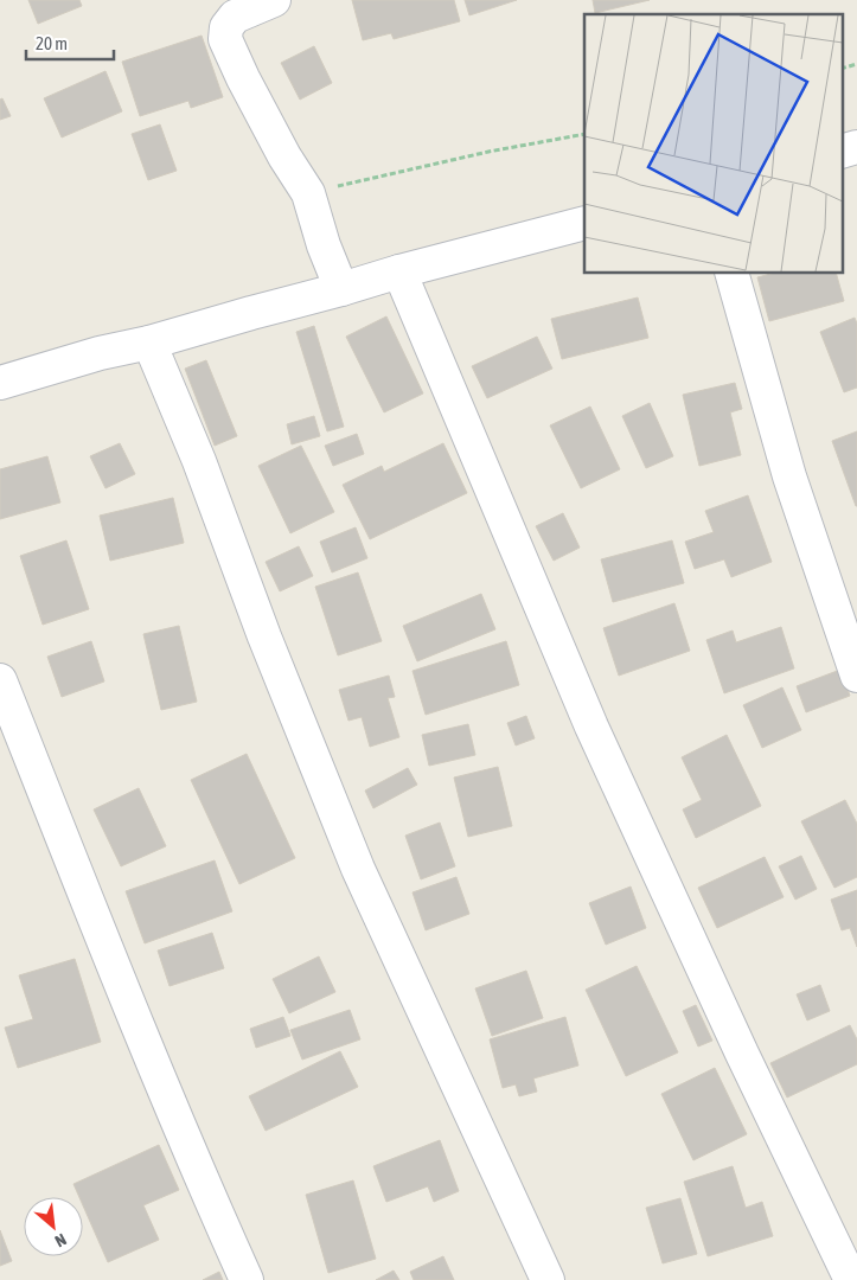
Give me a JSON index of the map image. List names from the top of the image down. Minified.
{"scale_bar":"20 m","north":"bottom right"}
